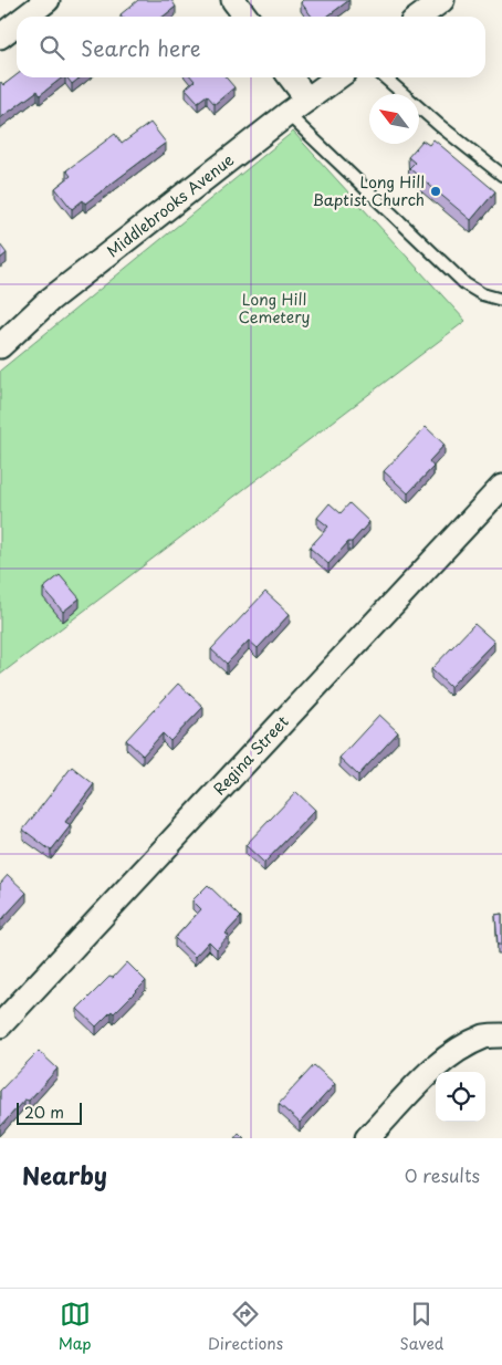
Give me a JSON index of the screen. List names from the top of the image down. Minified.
{"streets":{"street":["Middlebrooks Avenue","Regina Street"]},"parks":["Long Hill Cemetery"],"places":["Long Hill Baptist Church"],"scale_bar":"20 m","north":"top left","page":{"search":"Search here","scale":"20 m","heading":["Nearby","0 results"],"nav":["Map","Directions","Saved"]}}
